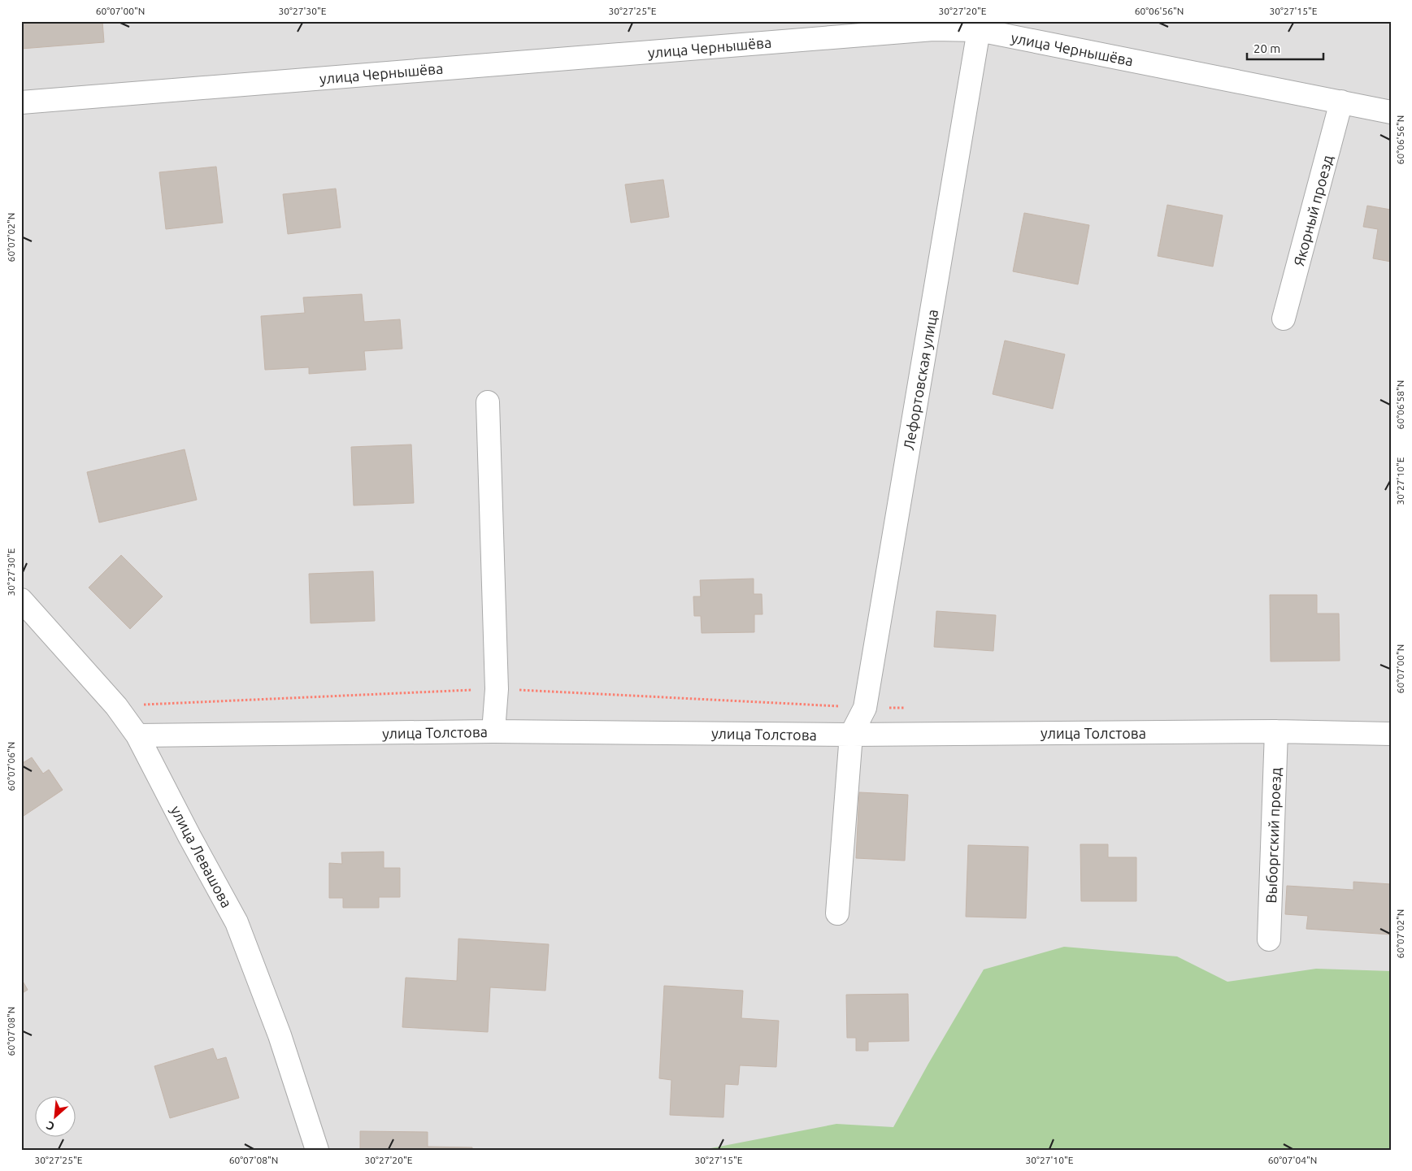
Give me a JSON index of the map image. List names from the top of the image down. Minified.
{"streets":{"street":["улица Чернышёва","Якорный проезд","Лефортовская улица","улица Толстова","Выборгский проезд","улица Левашова"]},"crossings":[["улица Чернышёва","Якорный проезд"],["улица Чернышёва","Лефортовская улица"],["Лефортовская улица","улица Толстова"],["улица Толстова","Выборгский проезд"],["улица Толстова","улица Левашова"]],"scale_bar":"20 m","north":"bottom left","coordinates":["60°07'00\"N","30°27'30\"E","30°27'25\"E","30°27'20\"E","60°06'56\"N","30°27'15\"E","60°07'02\"N","60°06'58\"N","30°27'10\"E","60°07'06\"N","60°07'08\"N","60°07'04\"N"]}
